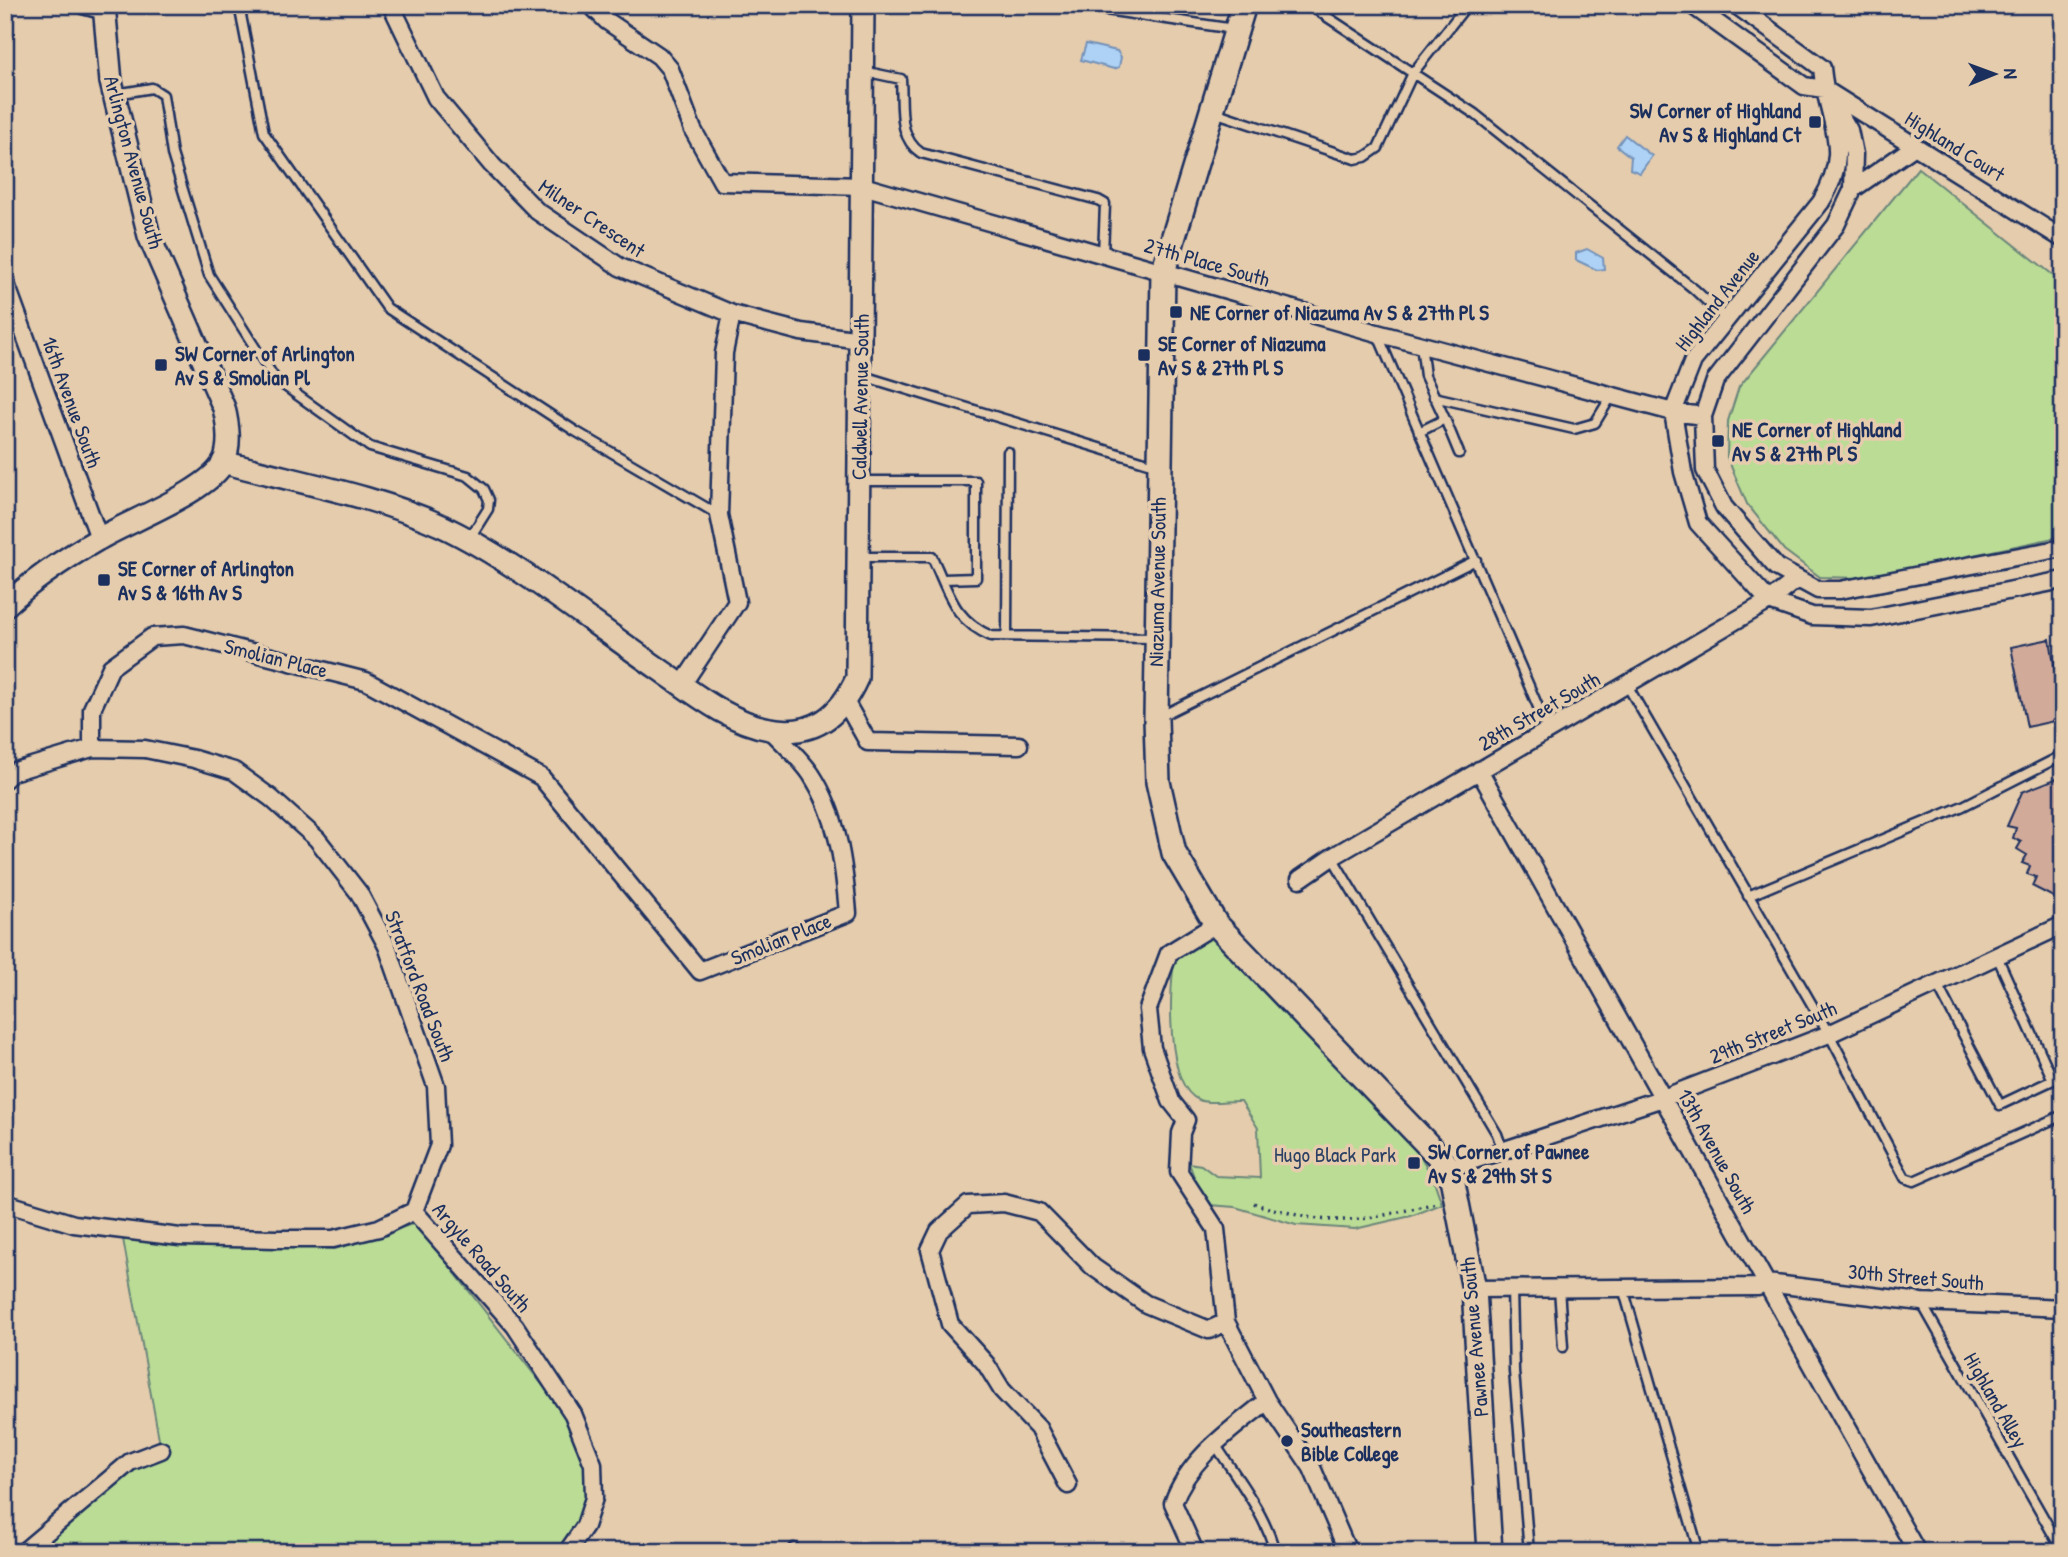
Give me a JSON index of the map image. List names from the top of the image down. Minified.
{"streets":{"main road":["Niazuma Avenue South","Pawnee Avenue South"],"street":["Highland Court","Arlington Avenue South","Milner Crescent","27th Place South","Highland Avenue","Caldwell Avenue South","16th Avenue South","Smolian Place","28th Street South","Stratford Road South","29th Street South","13th Avenue South","Argyle Road South","30th Street South"],"lane":["Highland Alley"]},"crossings":[["Highland Court","Highland Avenue"],["Milner Crescent","Caldwell Avenue South"],["27th Place South","Highland Avenue"],["27th Place South","Caldwell Avenue South"],["27th Place South","Niazuma Avenue South"],["Highland Avenue","28th Street South"],["Smolian Place","Stratford Road South"],["28th Street South","13th Avenue South"],["Stratford Road South","Argyle Road South"],["29th Street South","13th Avenue South"],["29th Street South","Pawnee Avenue South"],["13th Avenue South","30th Street South"],["30th Street South","Pawnee Avenue South"],["30th Street South","Highland Alley"]],"parks":["Hugo Black Park"],"places":{"transit":["SW Corner of Highland Av S & Highland Ct","NE Corner of Niazuma Av S & 27th Pl S","SE Corner of Niazuma Av S & 27th Pl S","SW Corner of Arlington Av S & Smolian Pl","NE Corner of Highland Av S & 27th Pl S","SE Corner of Arlington Av S & 16th Av S","SW Corner of Pawnee Av S & 29th St S"],"other":["Southeastern Bible College"]},"north":"right"}
